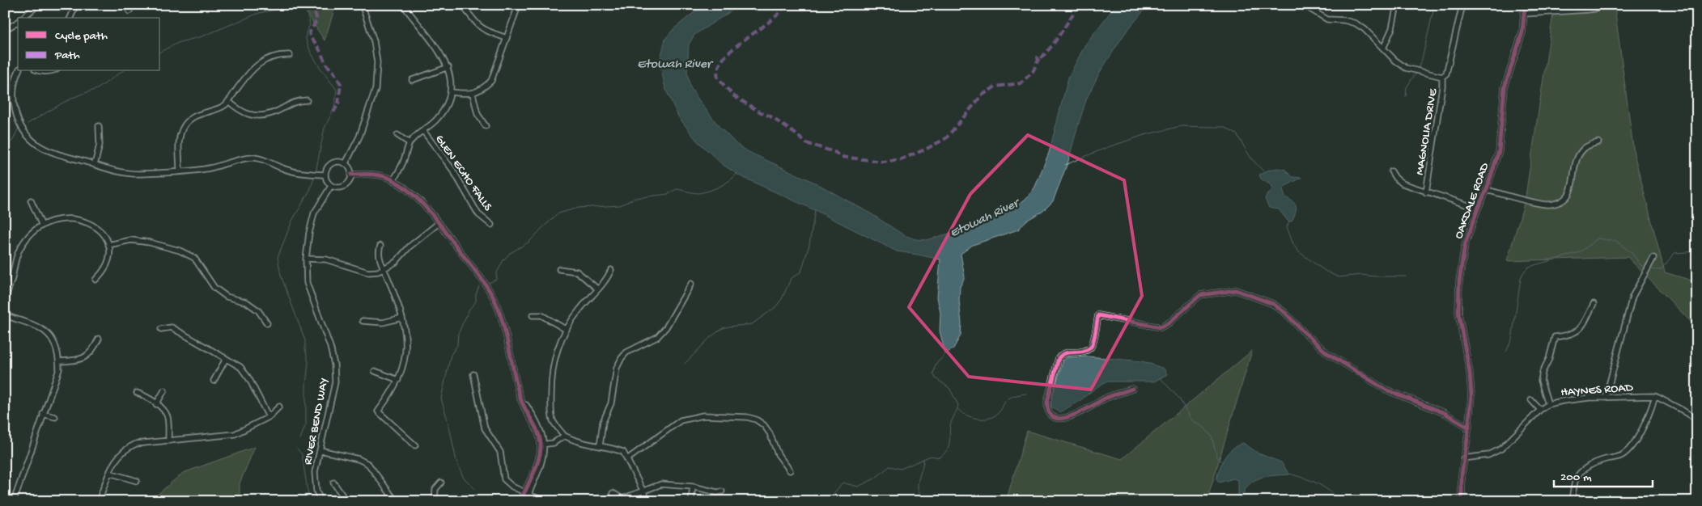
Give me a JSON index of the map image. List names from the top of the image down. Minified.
{"streets":{"street":["MAGNOLIA DRIVE","GLEN ECHO FALLS","OAKDALE ROAD","HAYNES ROAD","RIVER BEND WAY"]},"crossings":[["OAKDALE ROAD","HAYNES ROAD"]],"water":["Etowah River"],"legend":["Cycle path","Path"],"scale_bar":"200 m"}
